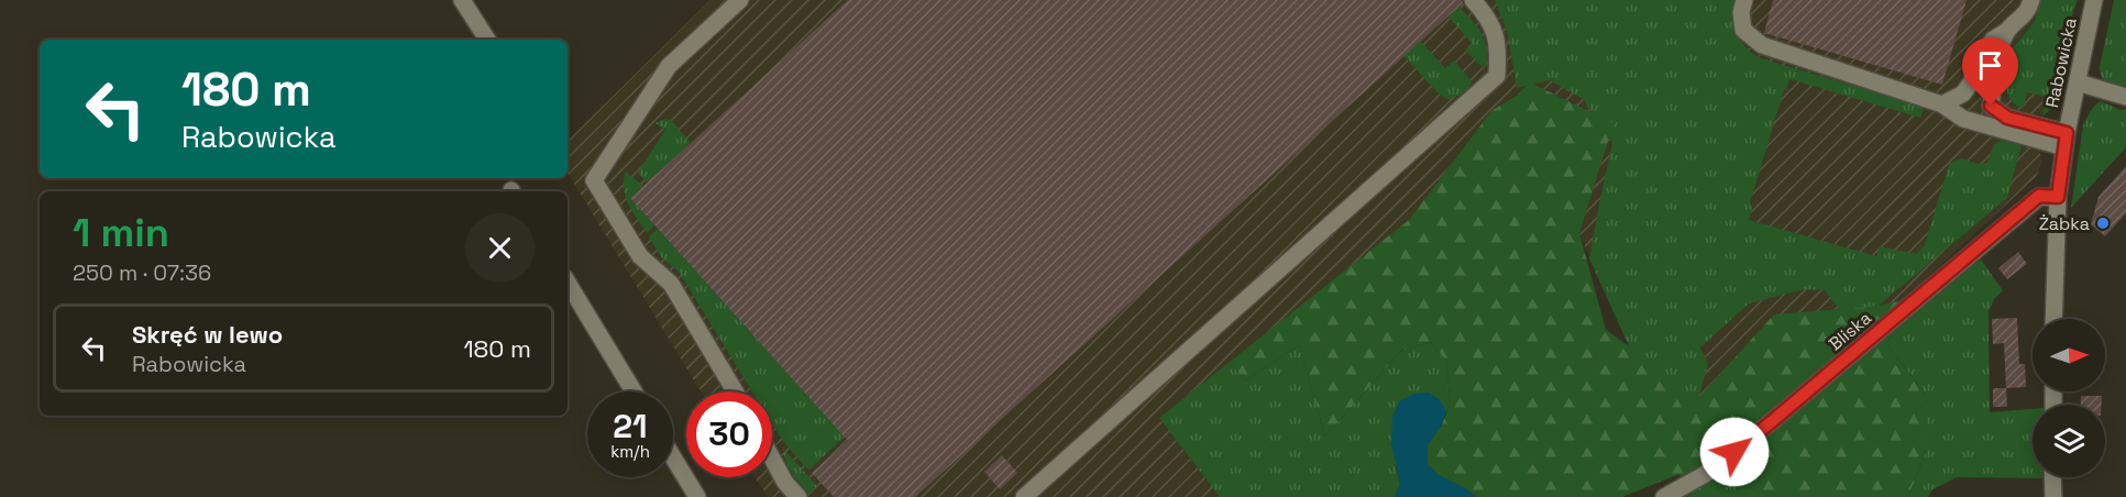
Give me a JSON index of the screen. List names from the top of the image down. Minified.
{"streets":{"street":["Rabowicka","Bliska"]},"crossings":[["Rabowicka","Bliska"]],"places":["Żabka"],"north":"right","page":{"turn":["180 m","Rabowicka"],"heading":["1 min","250 m · 07:36"],"list":[{"name":"Skręć w lewo","note":"Rabowicka","value":"180 m"}],"speed":"21 km/h","limit":"30"}}
